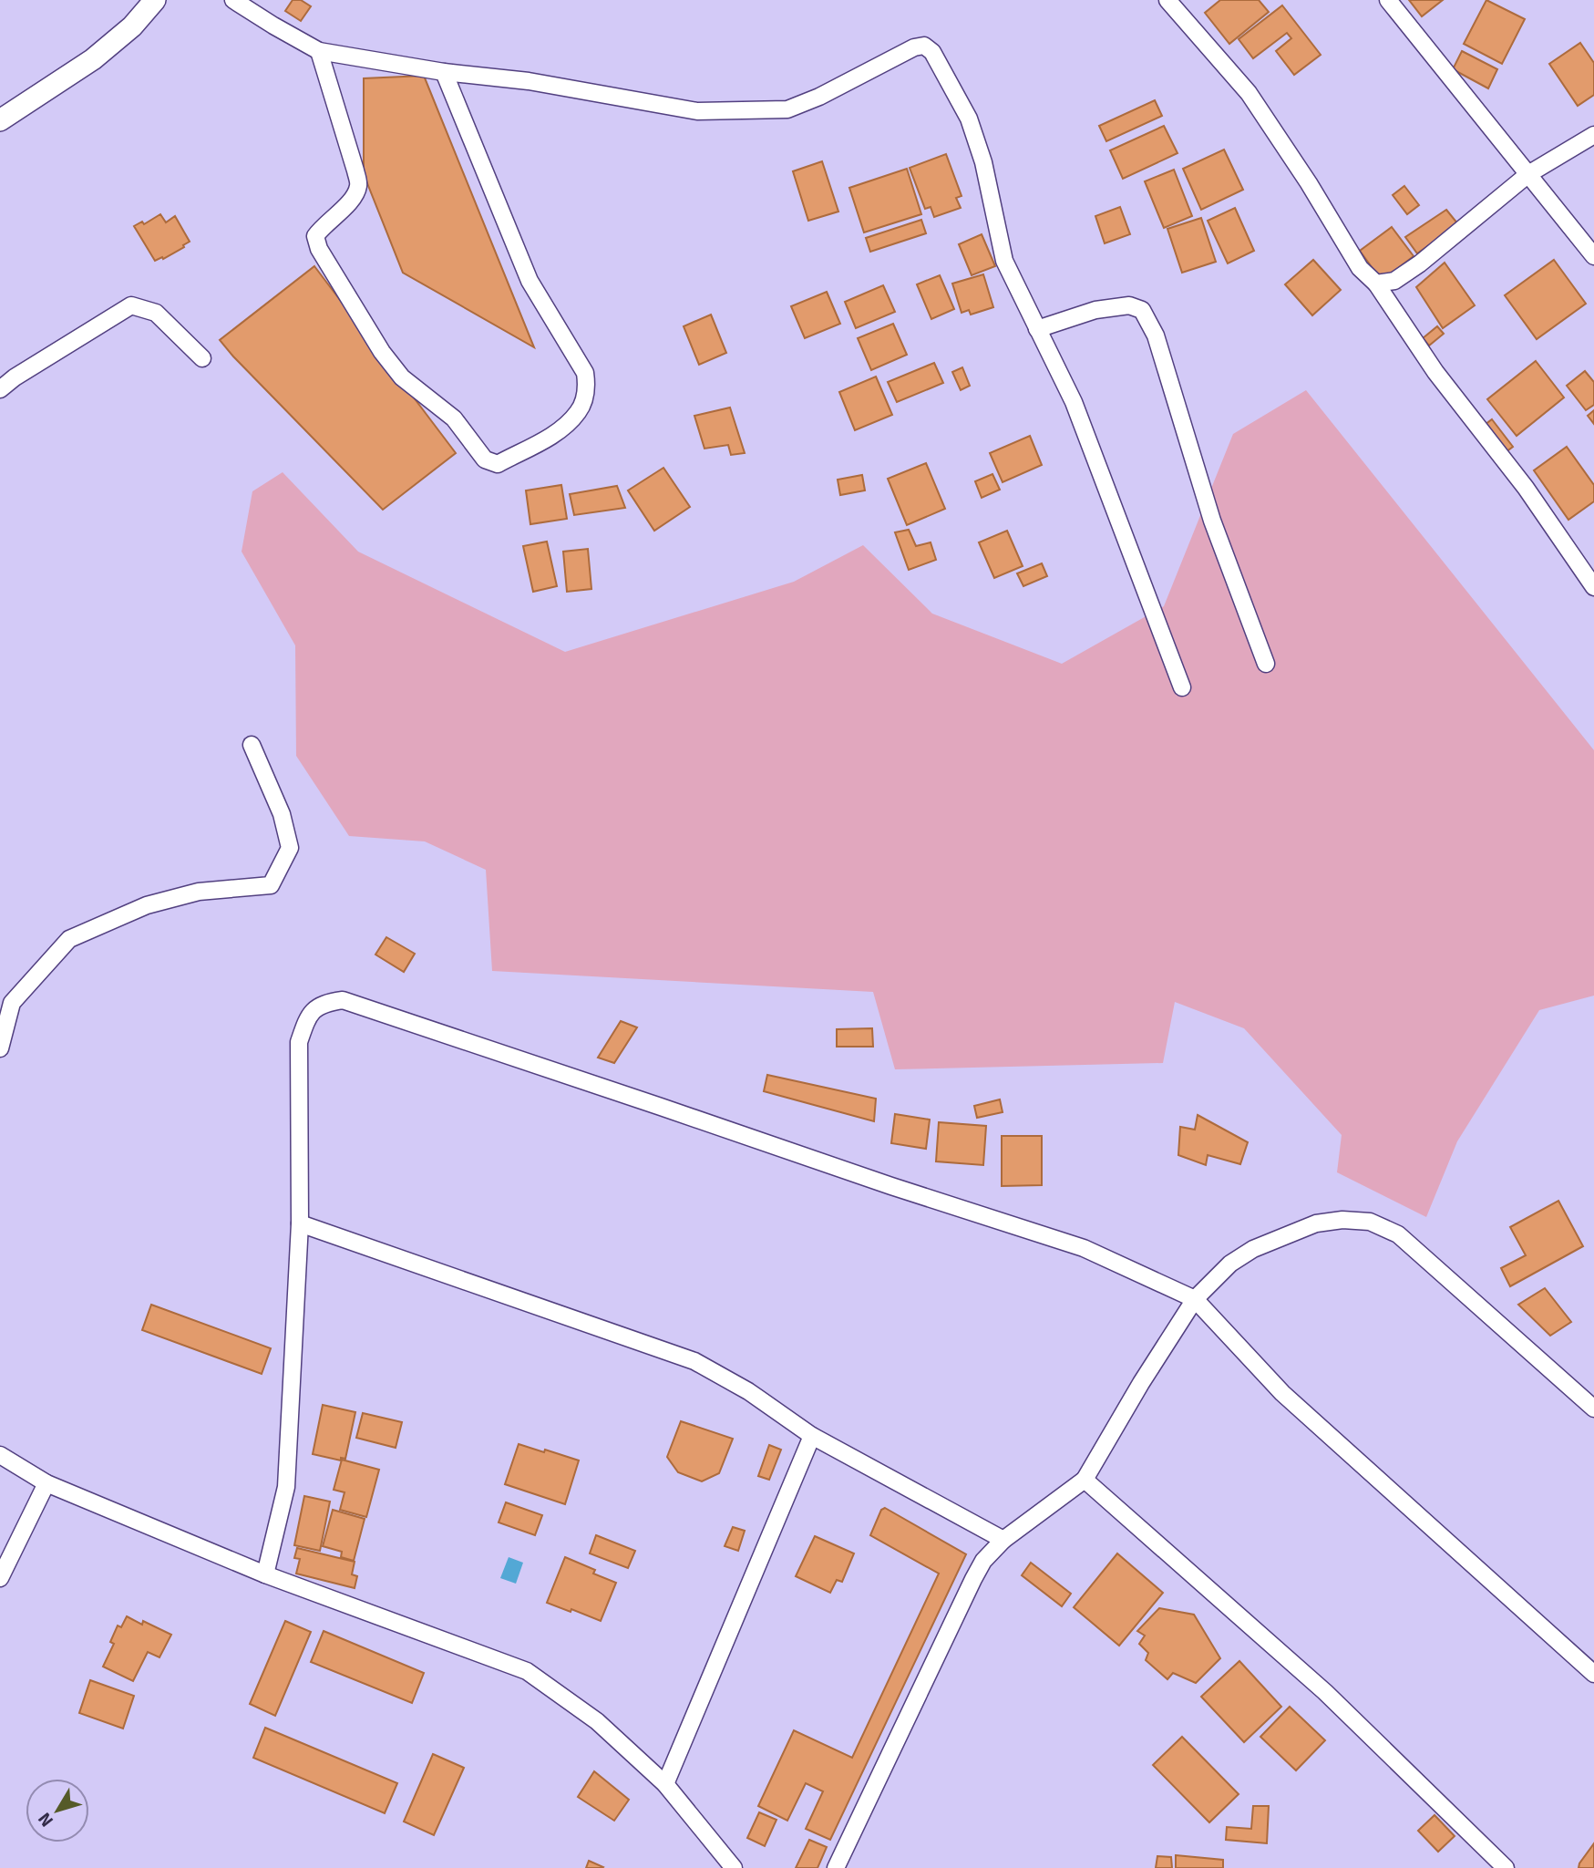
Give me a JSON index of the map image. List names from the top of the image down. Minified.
{"north":"bottom left"}
